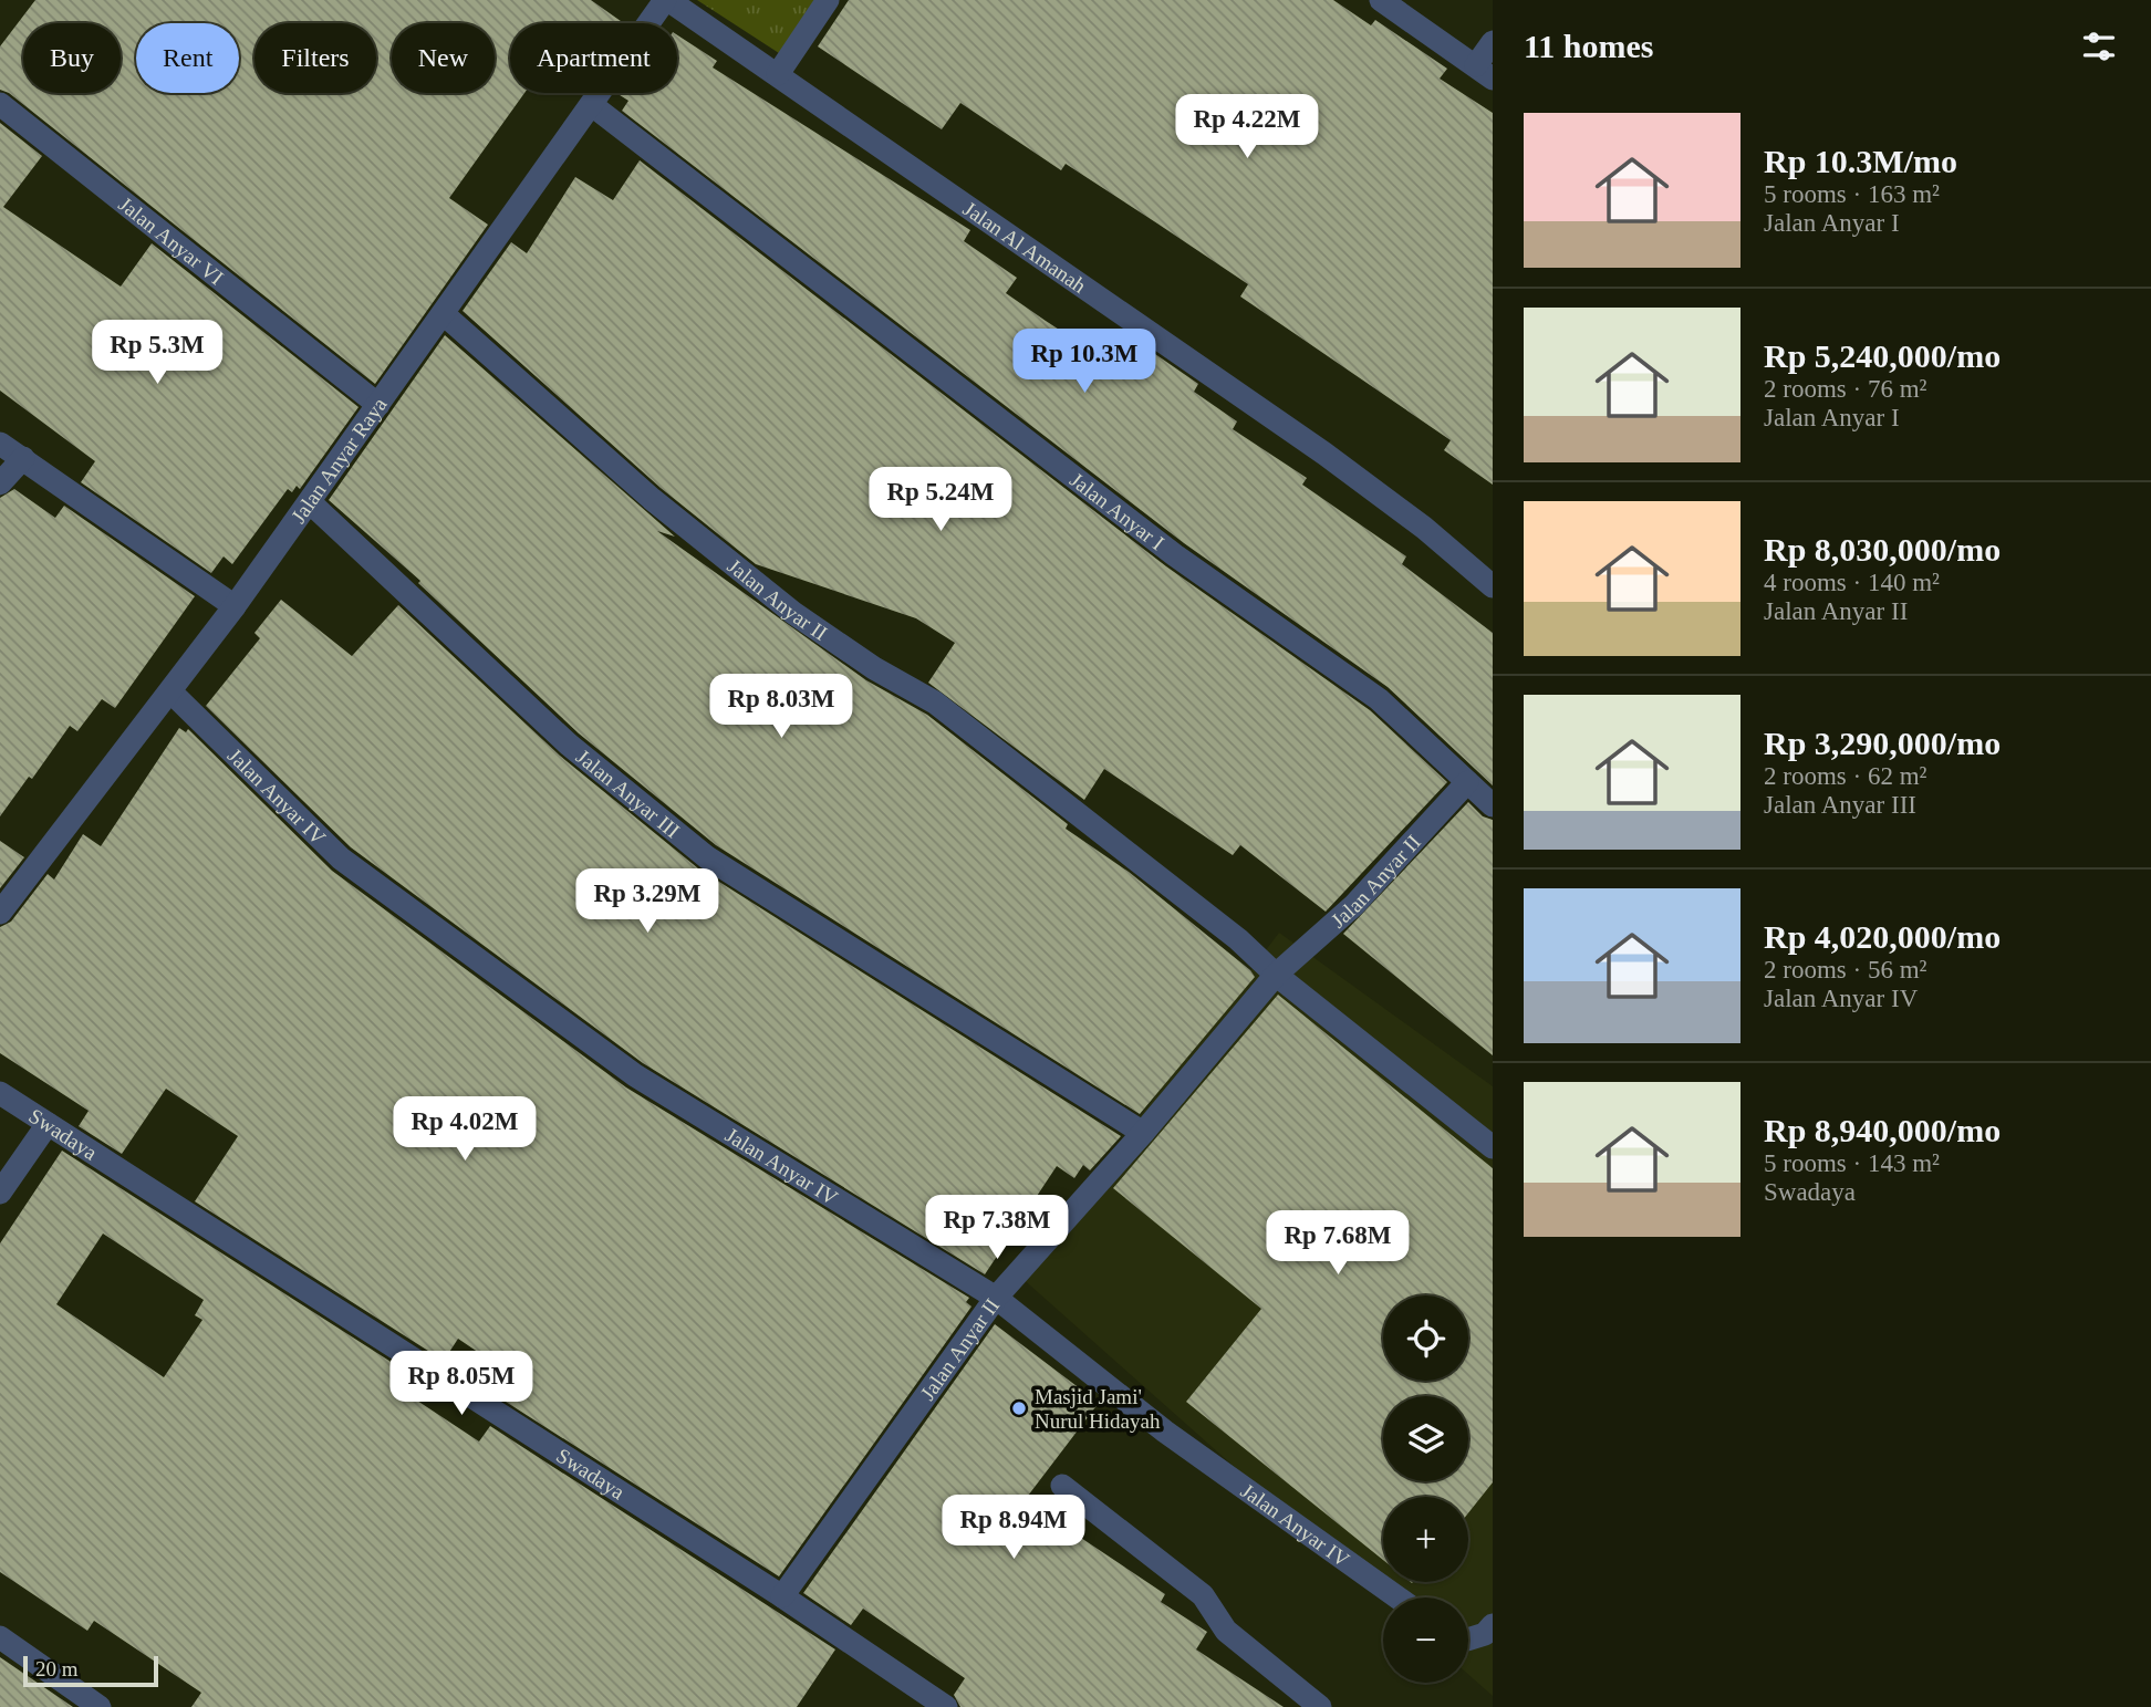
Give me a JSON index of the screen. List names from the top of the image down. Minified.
{"streets":{"street":["Jalan Anyar VI","Jalan Al Amanah","Jalan Anyar Raya","Jalan Anyar I","Jalan Anyar II","Jalan Anyar III","Jalan Anyar IV","Swadaya"]},"crossings":[["Jalan Anyar VI","Jalan Anyar Raya"],["Jalan Al Amanah","Jalan Anyar Raya"],["Jalan Anyar Raya","Jalan Anyar I"],["Jalan Anyar Raya","Jalan Anyar II"],["Jalan Anyar Raya","Jalan Anyar III"],["Jalan Anyar Raya","Jalan Anyar IV"],["Jalan Anyar I","Jalan Anyar II"],["Jalan Anyar II","Jalan Anyar III"],["Jalan Anyar II","Jalan Anyar IV"],["Jalan Anyar II","Swadaya"]],"places":["Masjid Jami' Nurul Hidayah"],"scale_bar":"20 m","page":{"heading":"11 homes","chip":["Buy","Rent","Filters","New","Apartment"],"list":[{"name":"Rp 10.3M/mo","note":"5 rooms · 163 m² · Jalan Anyar I"},{"name":"Rp 5,240,000/mo","note":"2 rooms · 76 m² · Jalan Anyar I"},{"name":"Rp 8,030,000/mo","note":"4 rooms · 140 m² · Jalan Anyar II"},{"name":"Rp 3,290,000/mo","note":"2 rooms · 62 m² · Jalan Anyar III"},{"name":"Rp 4,020,000/mo","note":"2 rooms · 56 m² · Jalan Anyar IV"},{"name":"Rp 8,940,000/mo","note":"5 rooms · 143 m² · Swadaya"}],"price":["Rp 4.22M","Rp 5.3M","Rp 10.3M","Rp 5.24M","Rp 8.03M","Rp 3.29M","Rp 4.02M","Rp 7.38M","Rp 7.68M","Rp 8.05M","Rp 8.94M"],"map_buttons":["+","−"],"scale":"20 m"}}
